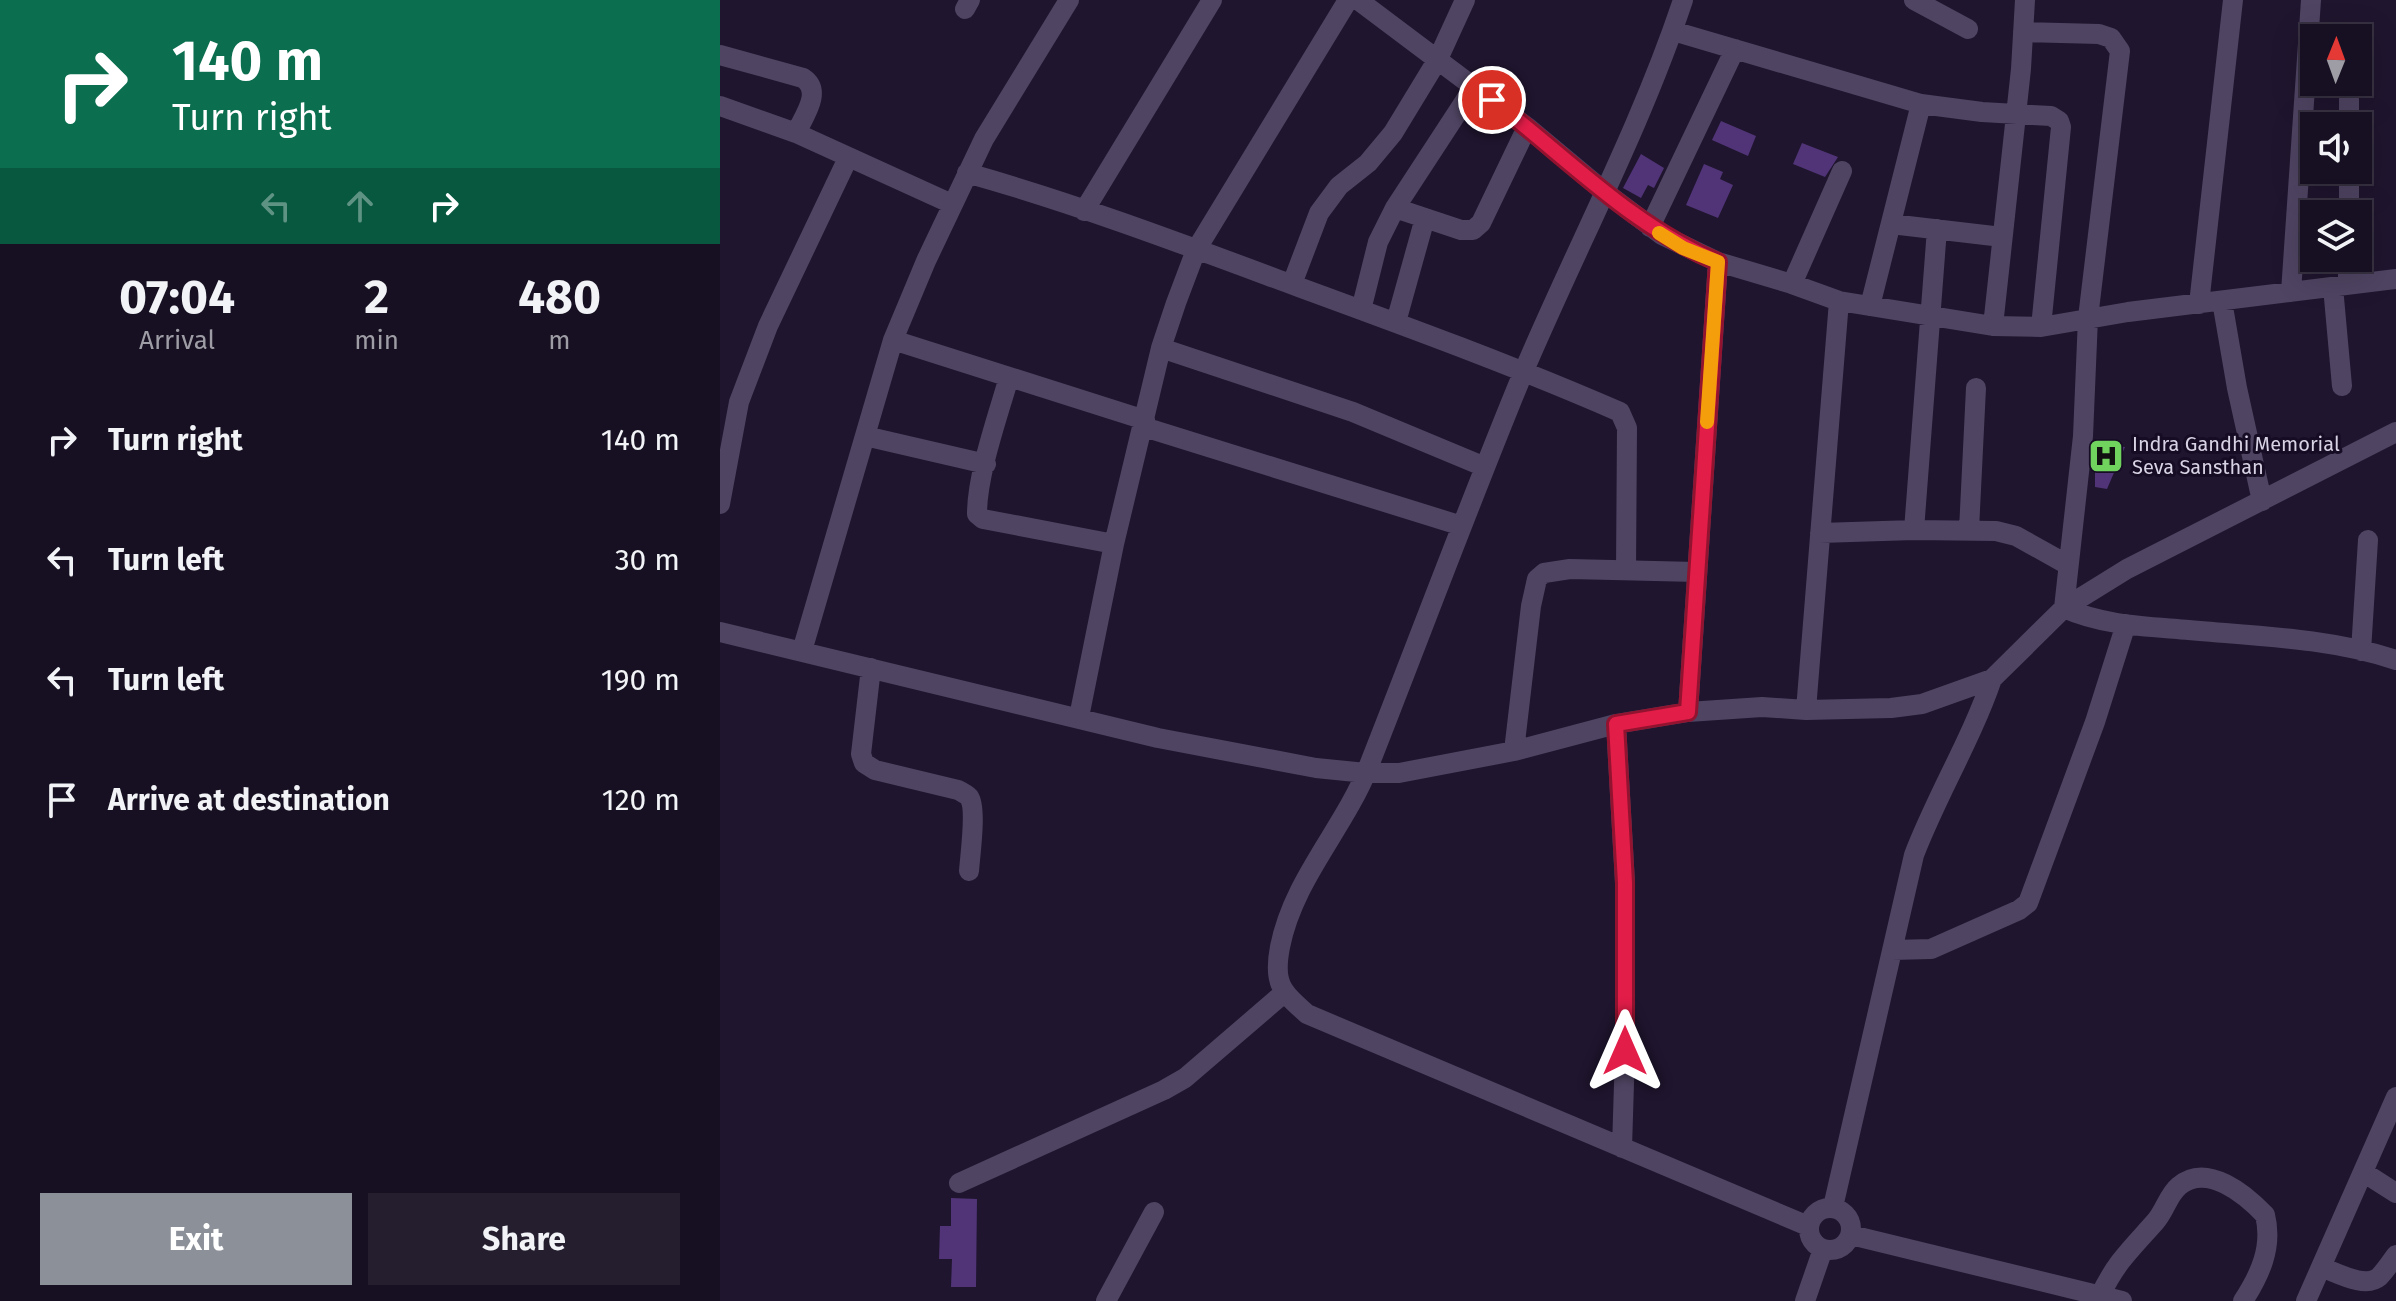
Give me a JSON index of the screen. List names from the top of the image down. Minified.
{"places":{"hospital":["Indra Gandhi Memorial Seva Sansthan"]},"north":"top","page":{"turn":["140 m","Turn right"],"eta":["07:04","Arrival","2","min","480","m"],"list":[{"name":"Turn right","value":"140 m"},{"name":"Turn left","value":"30 m"},{"name":"Turn left","value":"190 m"},{"name":"Arrive at destination","value":"120 m"}],"buttons":["Exit","Share"]}}
